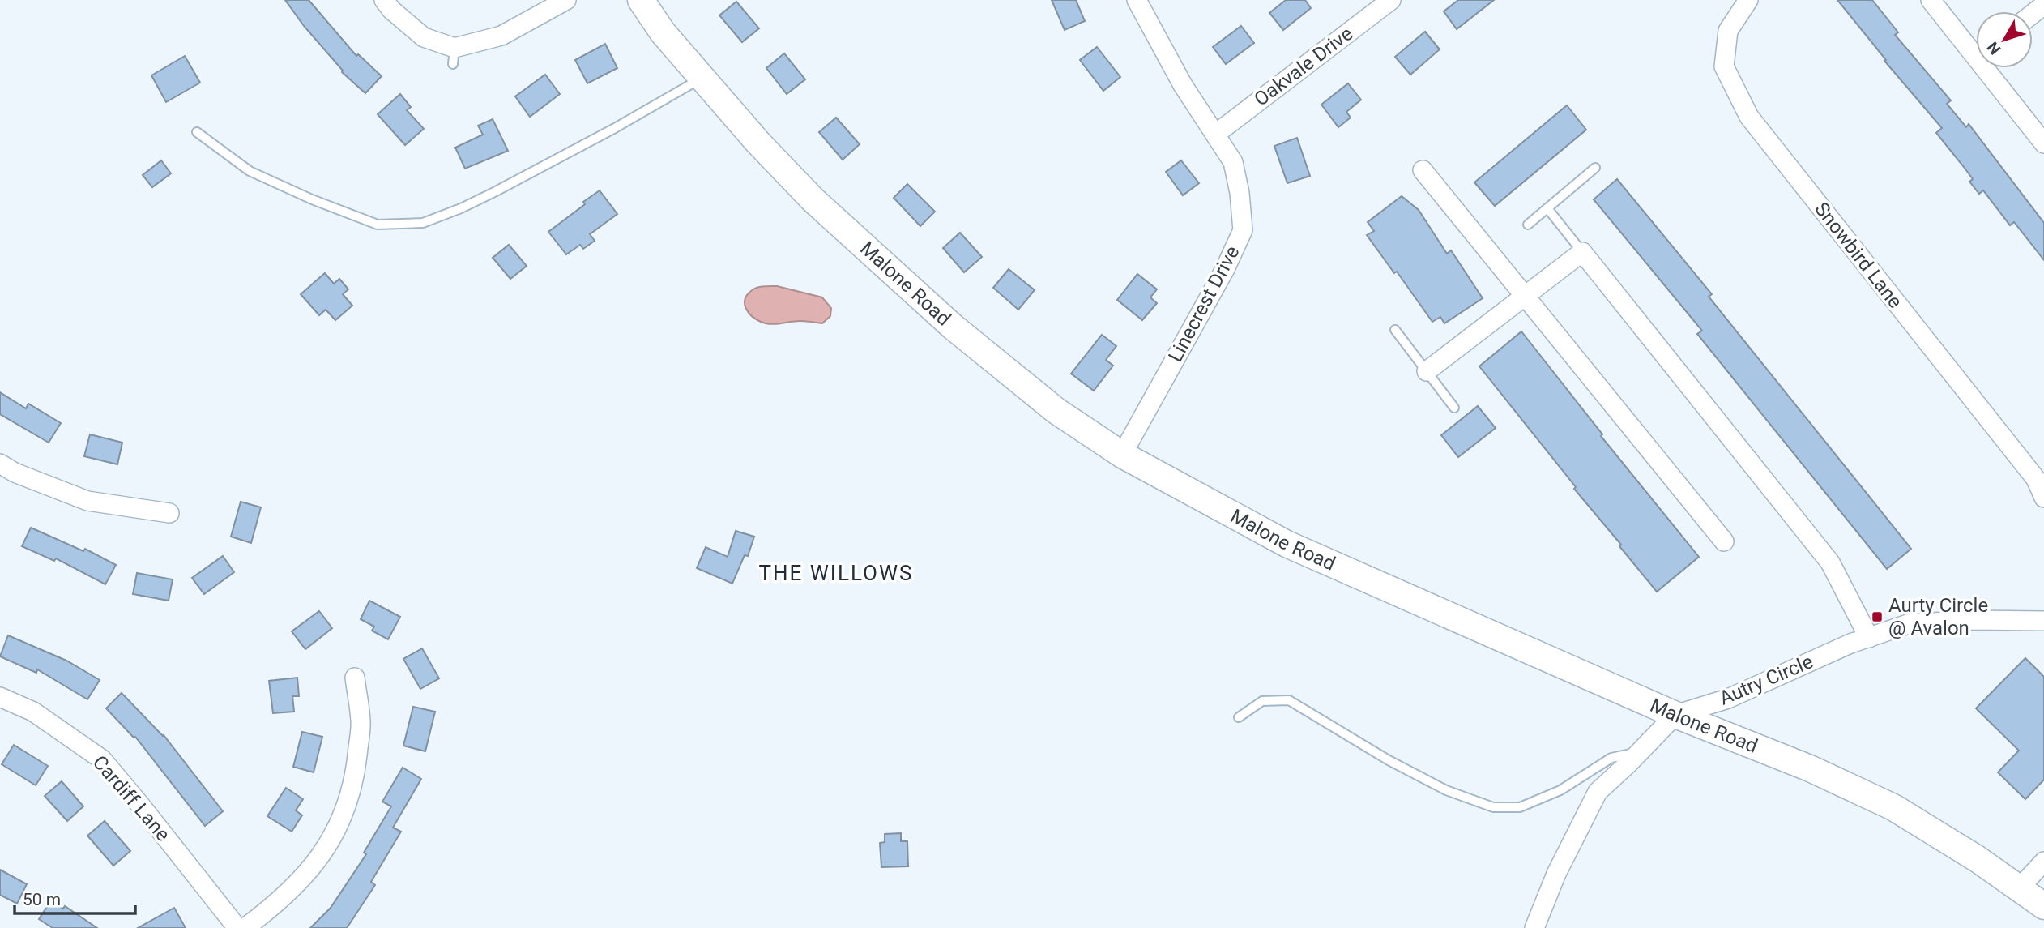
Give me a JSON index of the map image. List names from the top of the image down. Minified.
{"streets":{"street":["Oakvale Drive","Snowbird Lane","Malone Road","Linecrest Drive","Autry Circle","Cardiff Lane"]},"crossings":[["Oakvale Drive","Linecrest Drive"],["Malone Road","Linecrest Drive"],["Malone Road","Autry Circle"]],"districts":["THE WILLOWS"],"places":{"transit":["Aurty Circle @ Avalon"]},"scale_bar":"50 m","north":"bottom left"}
